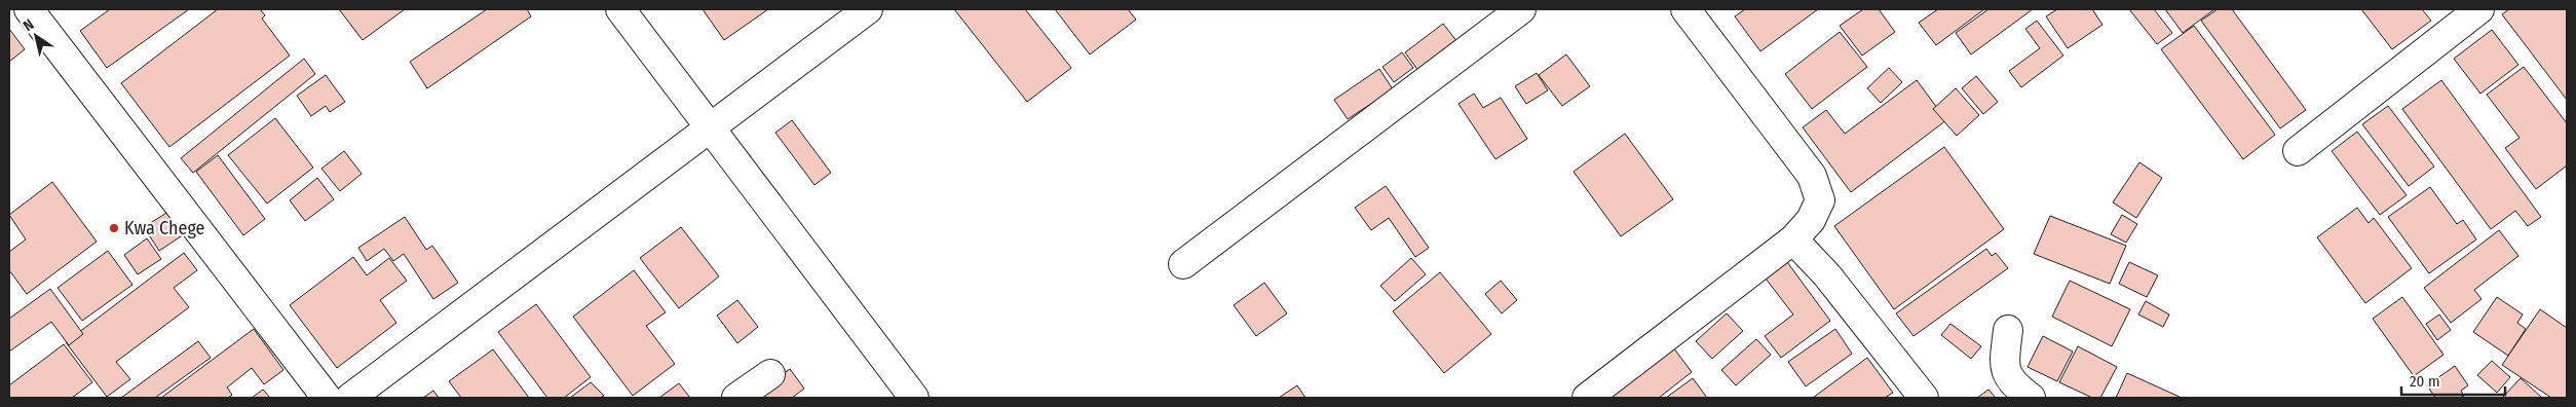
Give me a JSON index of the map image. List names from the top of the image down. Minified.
{"places":["Kwa Chege"],"scale_bar":"20 m","north":"top left"}
